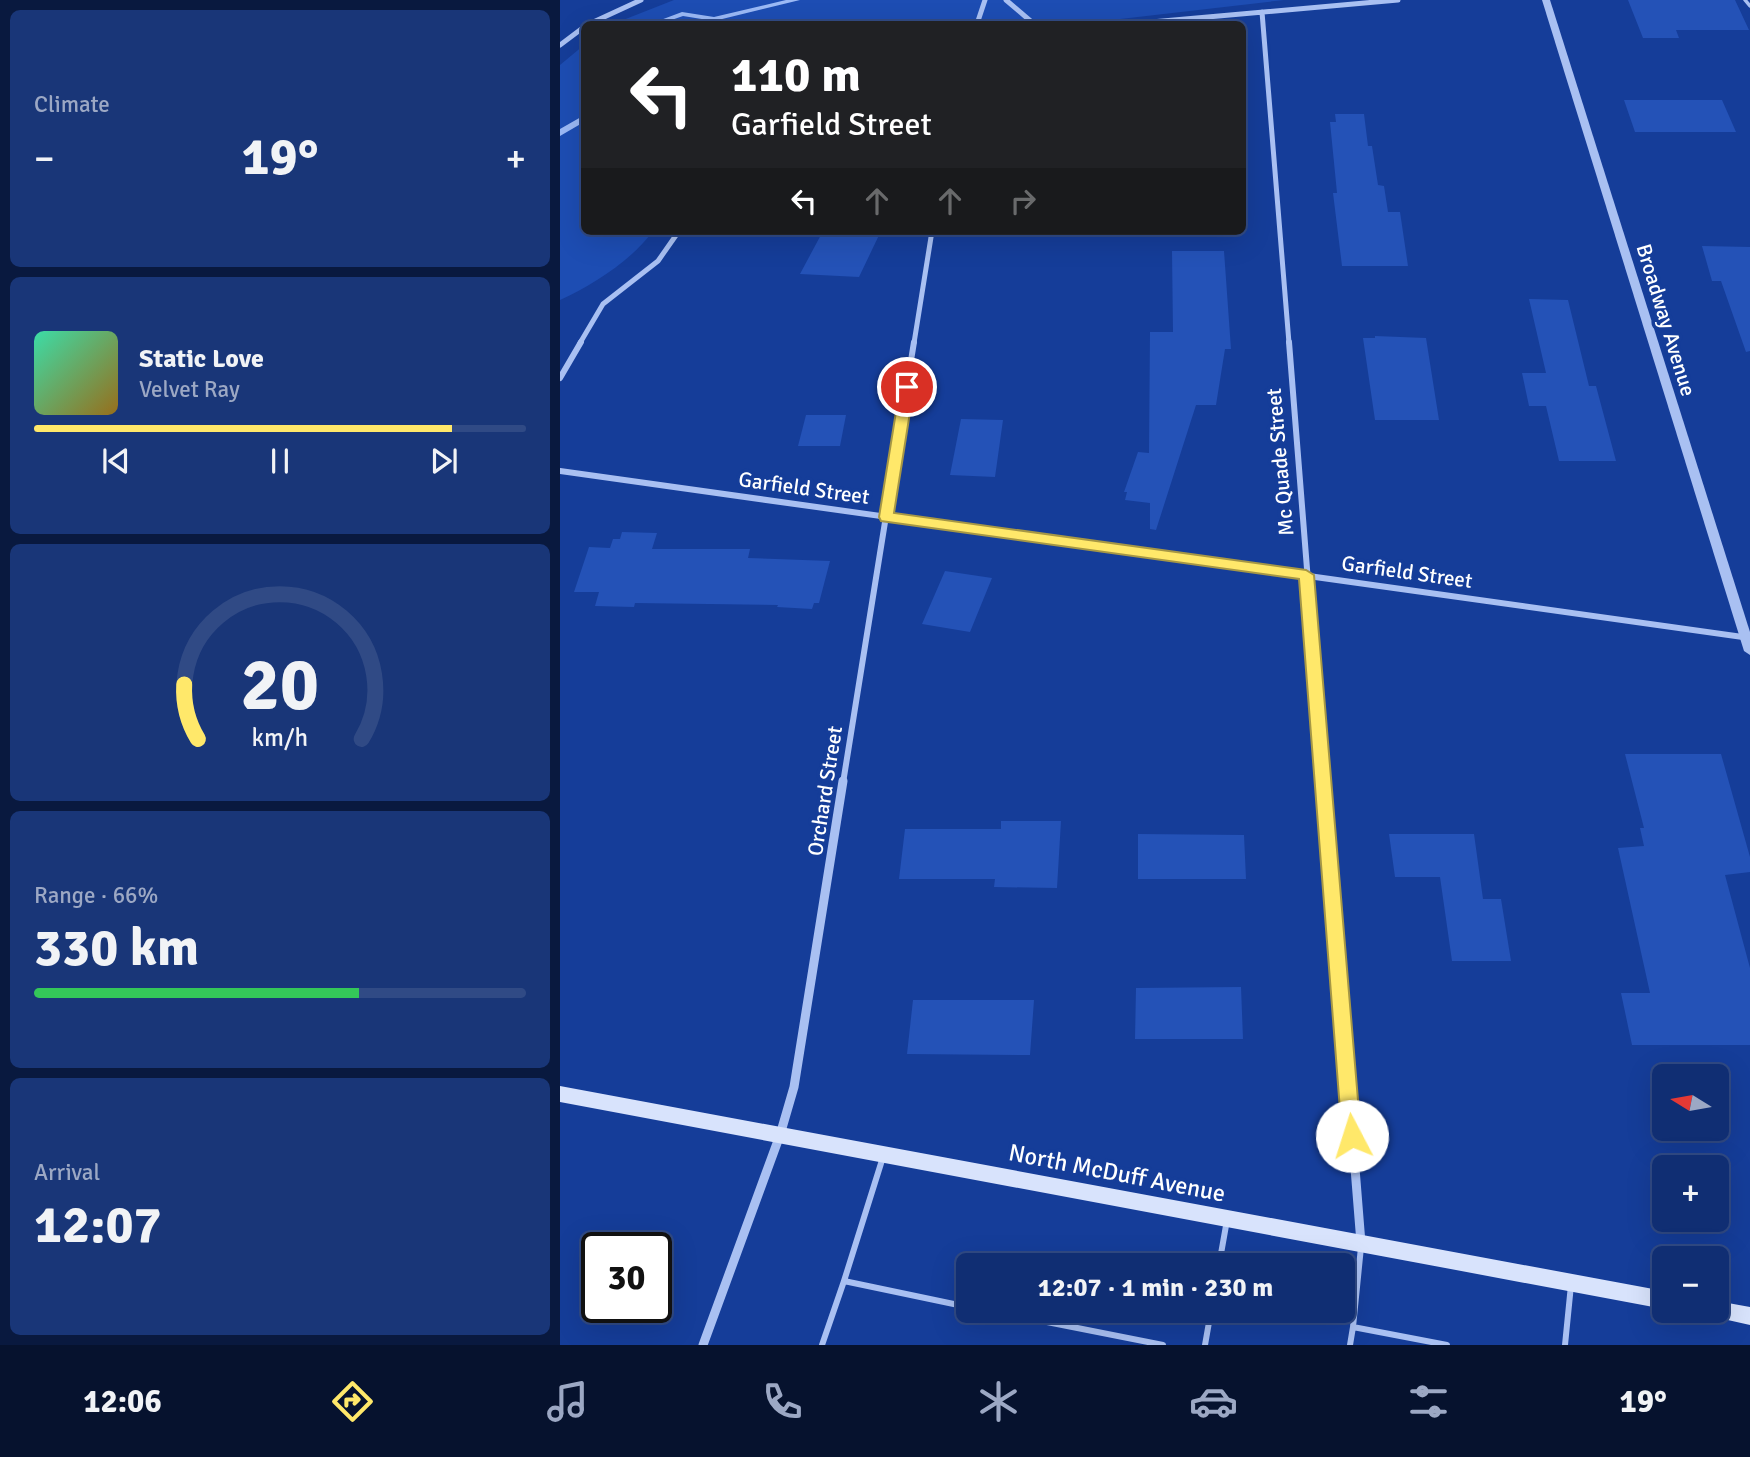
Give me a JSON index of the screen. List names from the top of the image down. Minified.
{"streets":{"main road":["North McDuff Avenue"],"street":["Broadway Avenue","Mc Quade Street","Garfield Street","Orchard Street"]},"crossings":[["Broadway Avenue","Garfield Street"],["Mc Quade Street","Garfield Street"],["Mc Quade Street","North McDuff Avenue"],["Garfield Street","Orchard Street"],["Orchard Street","North McDuff Avenue"]],"north":"left","page":{"tile":["Climate",["Range · 66%","330 km"],["Arrival","12:07"]],"turn":["110 m","Garfield Street"],"heat":["−","19°","+"],"song":["Static Love","Velvet Ray"],"map_buttons":["+","−"],"limit":"30","trip":"12:07 · 1 min · 230 m","tabs":["12:06","19°"],"gauge":["20","km/h"]}}
